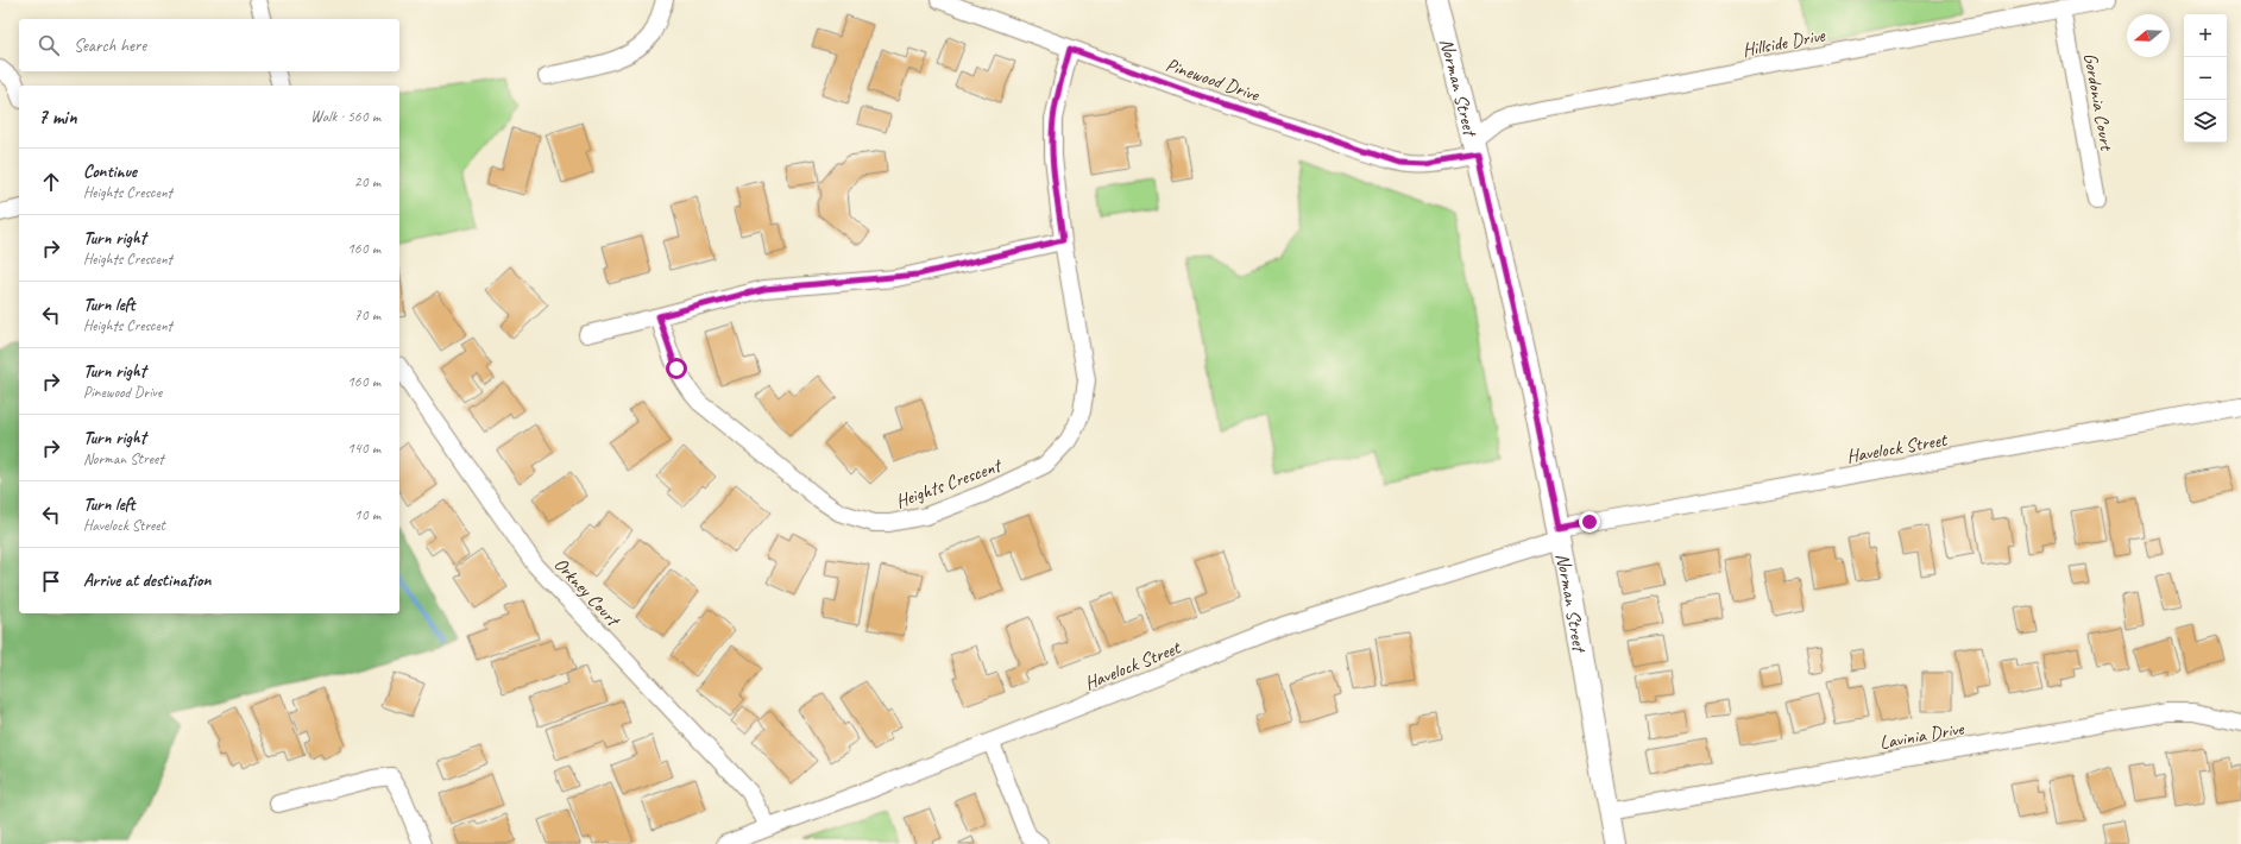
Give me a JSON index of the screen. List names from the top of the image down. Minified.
{"streets":{"street":["Hillside Drive","Pinewood Drive","Norman Street","Gordonia Court","Havelock Street","Heights Crescent","Orkney Court","Lavinia Drive"]},"crossings":[["Hillside Drive","Pinewood Drive"],["Hillside Drive","Norman Street"],["Hillside Drive","Gordonia Court"],["Pinewood Drive","Norman Street"],["Pinewood Drive","Heights Crescent"],["Norman Street","Havelock Street"],["Norman Street","Lavinia Drive"],["Havelock Street","Orkney Court"]],"north":"left","page":{"map_buttons":["+","−"],"search":"Search here","heading":["7 min","Walk · 560 m"],"list":[["Continue","Heights Crescent","20 m"],["Turn right","Heights Crescent","160 m"],["Turn left","Heights Crescent","70 m"],["Turn right","Pinewood Drive","160 m"],["Turn right","Norman Street","140 m"],["Turn left","Havelock Street","10 m"],"Arrive at destination"]}}
